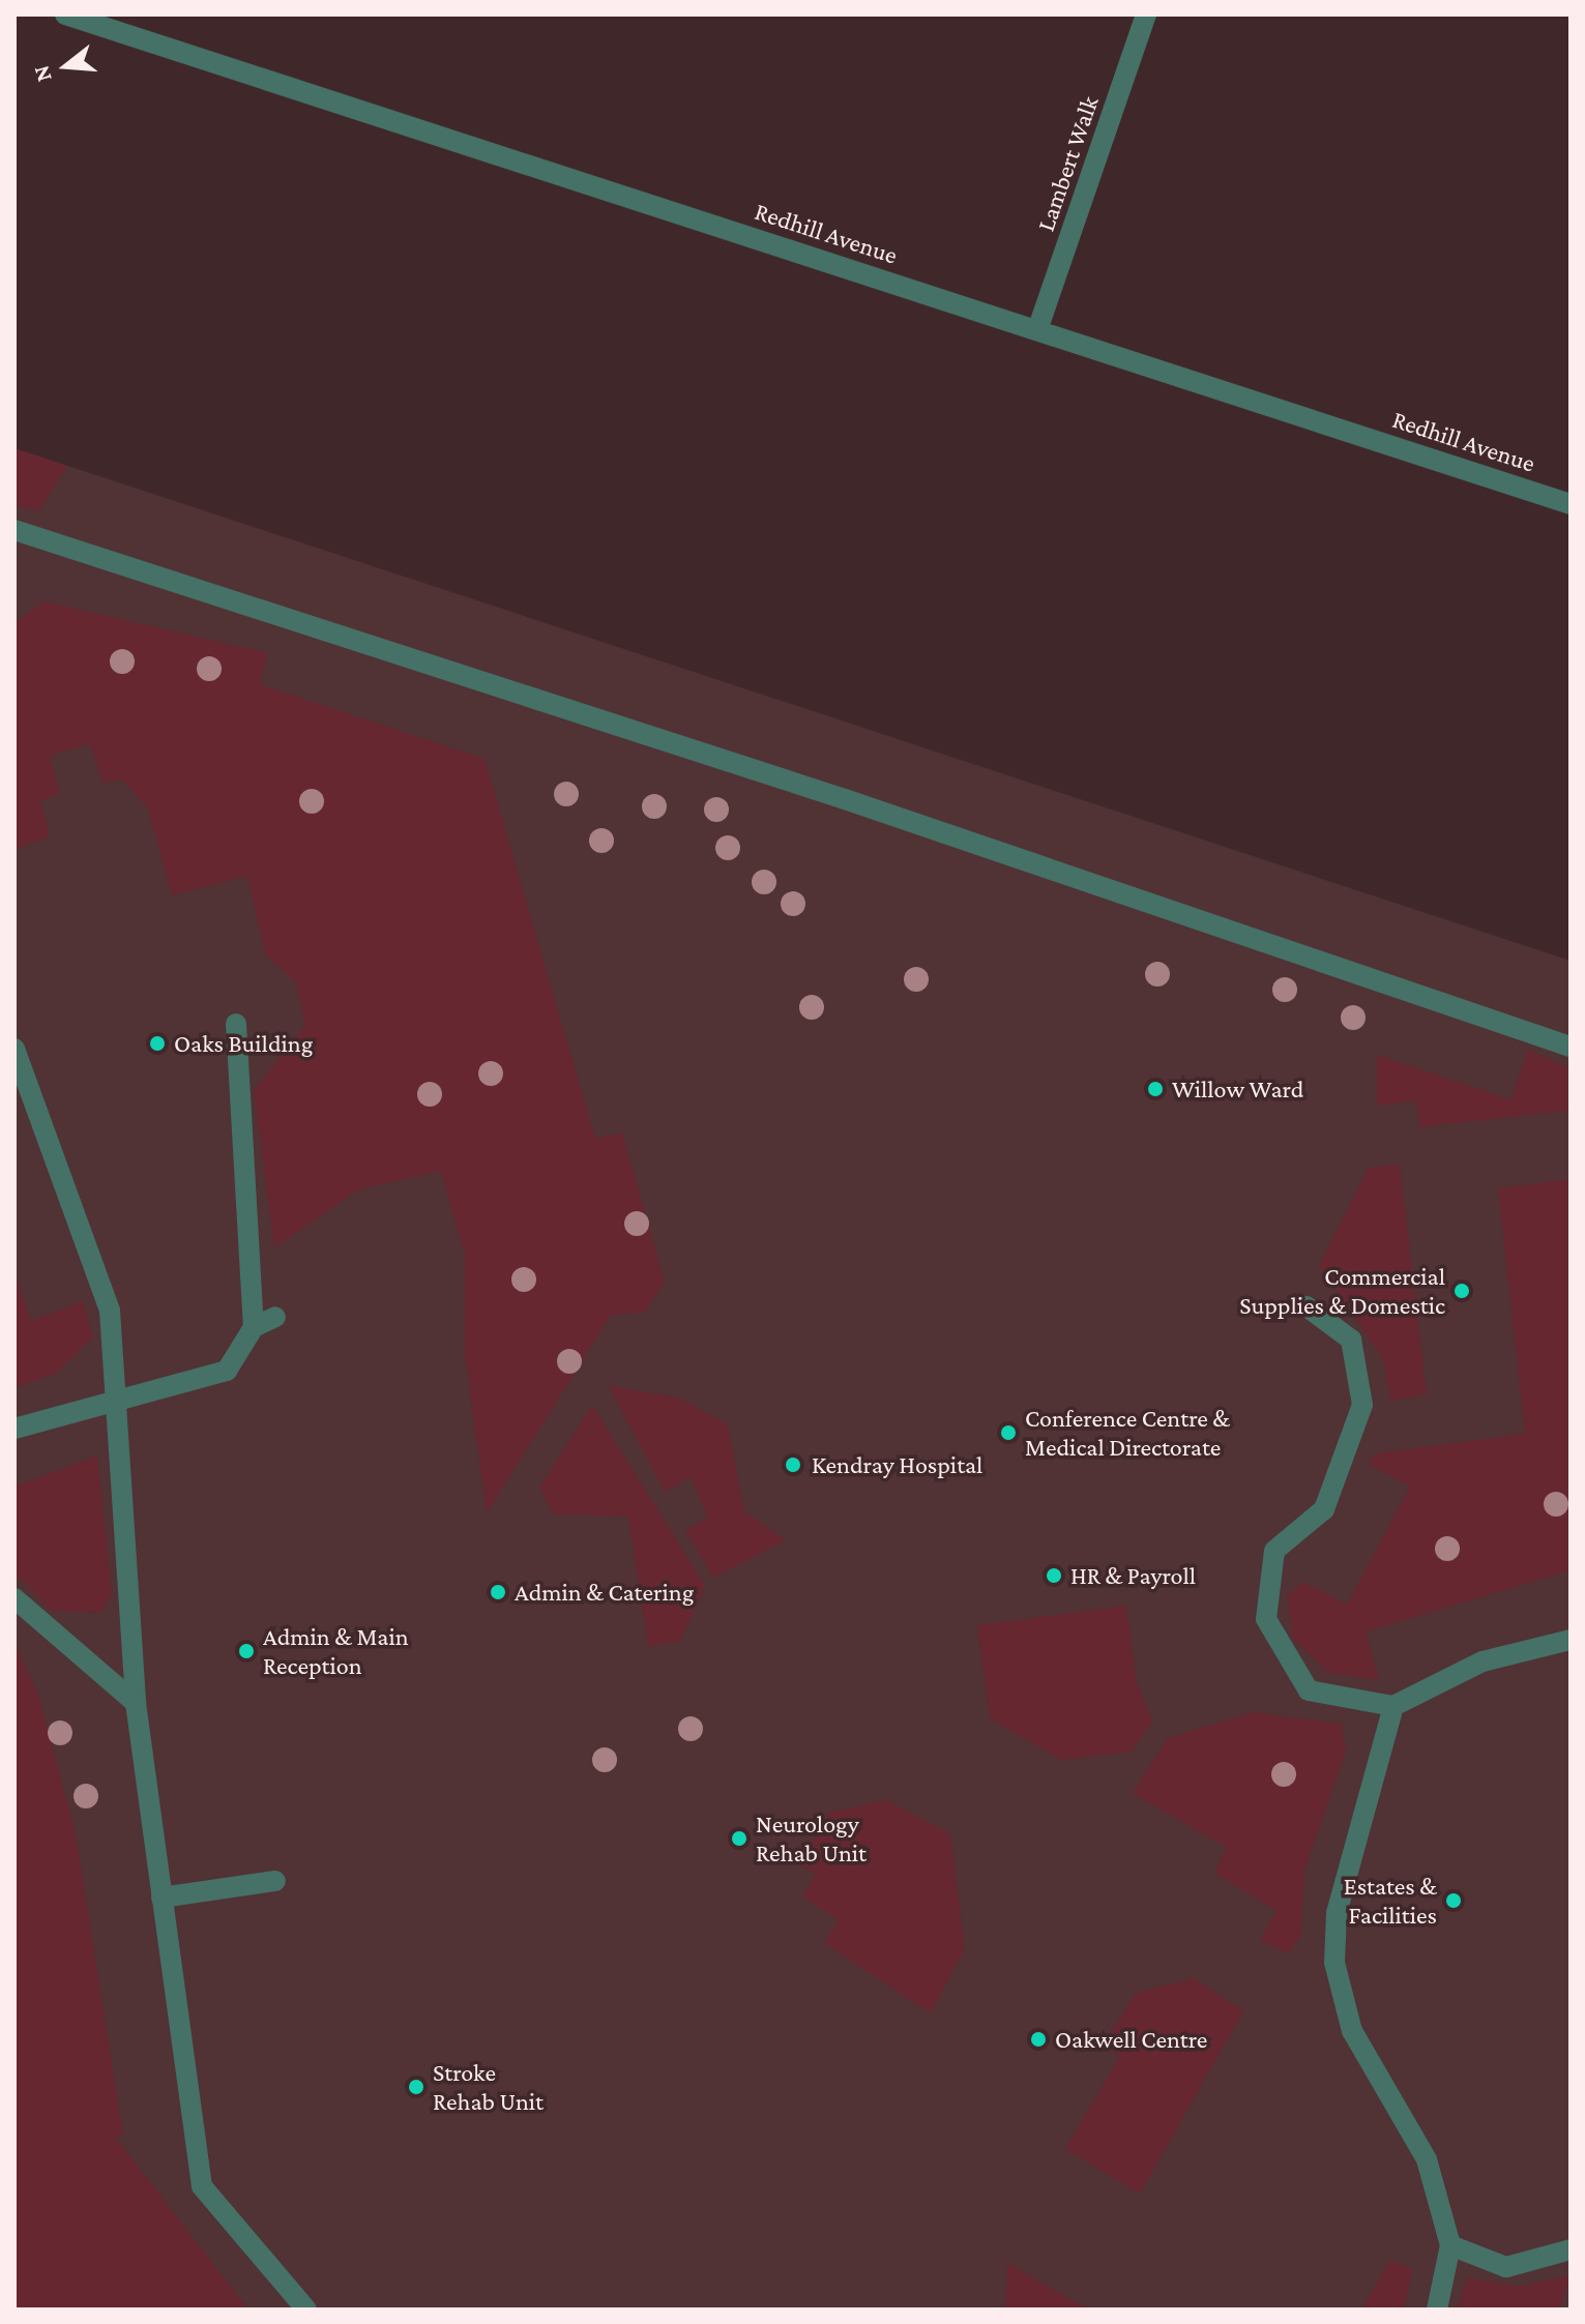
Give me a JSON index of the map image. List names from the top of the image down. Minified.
{"streets":{"street":["Lambert Walk","Redhill Avenue"]},"crossings":[["Lambert Walk","Redhill Avenue"]],"places":["Oaks Building","Willow Ward","Commercial Supplies & Domestic","Conference Centre & Medical Directorate","Kendray Hospital","HR & Payroll","Admin & Catering","Admin & Main Reception","Neurology Rehab Unit","Estates & Facilities","Oakwell Centre","Stroke Rehab Unit"],"north":"left"}
